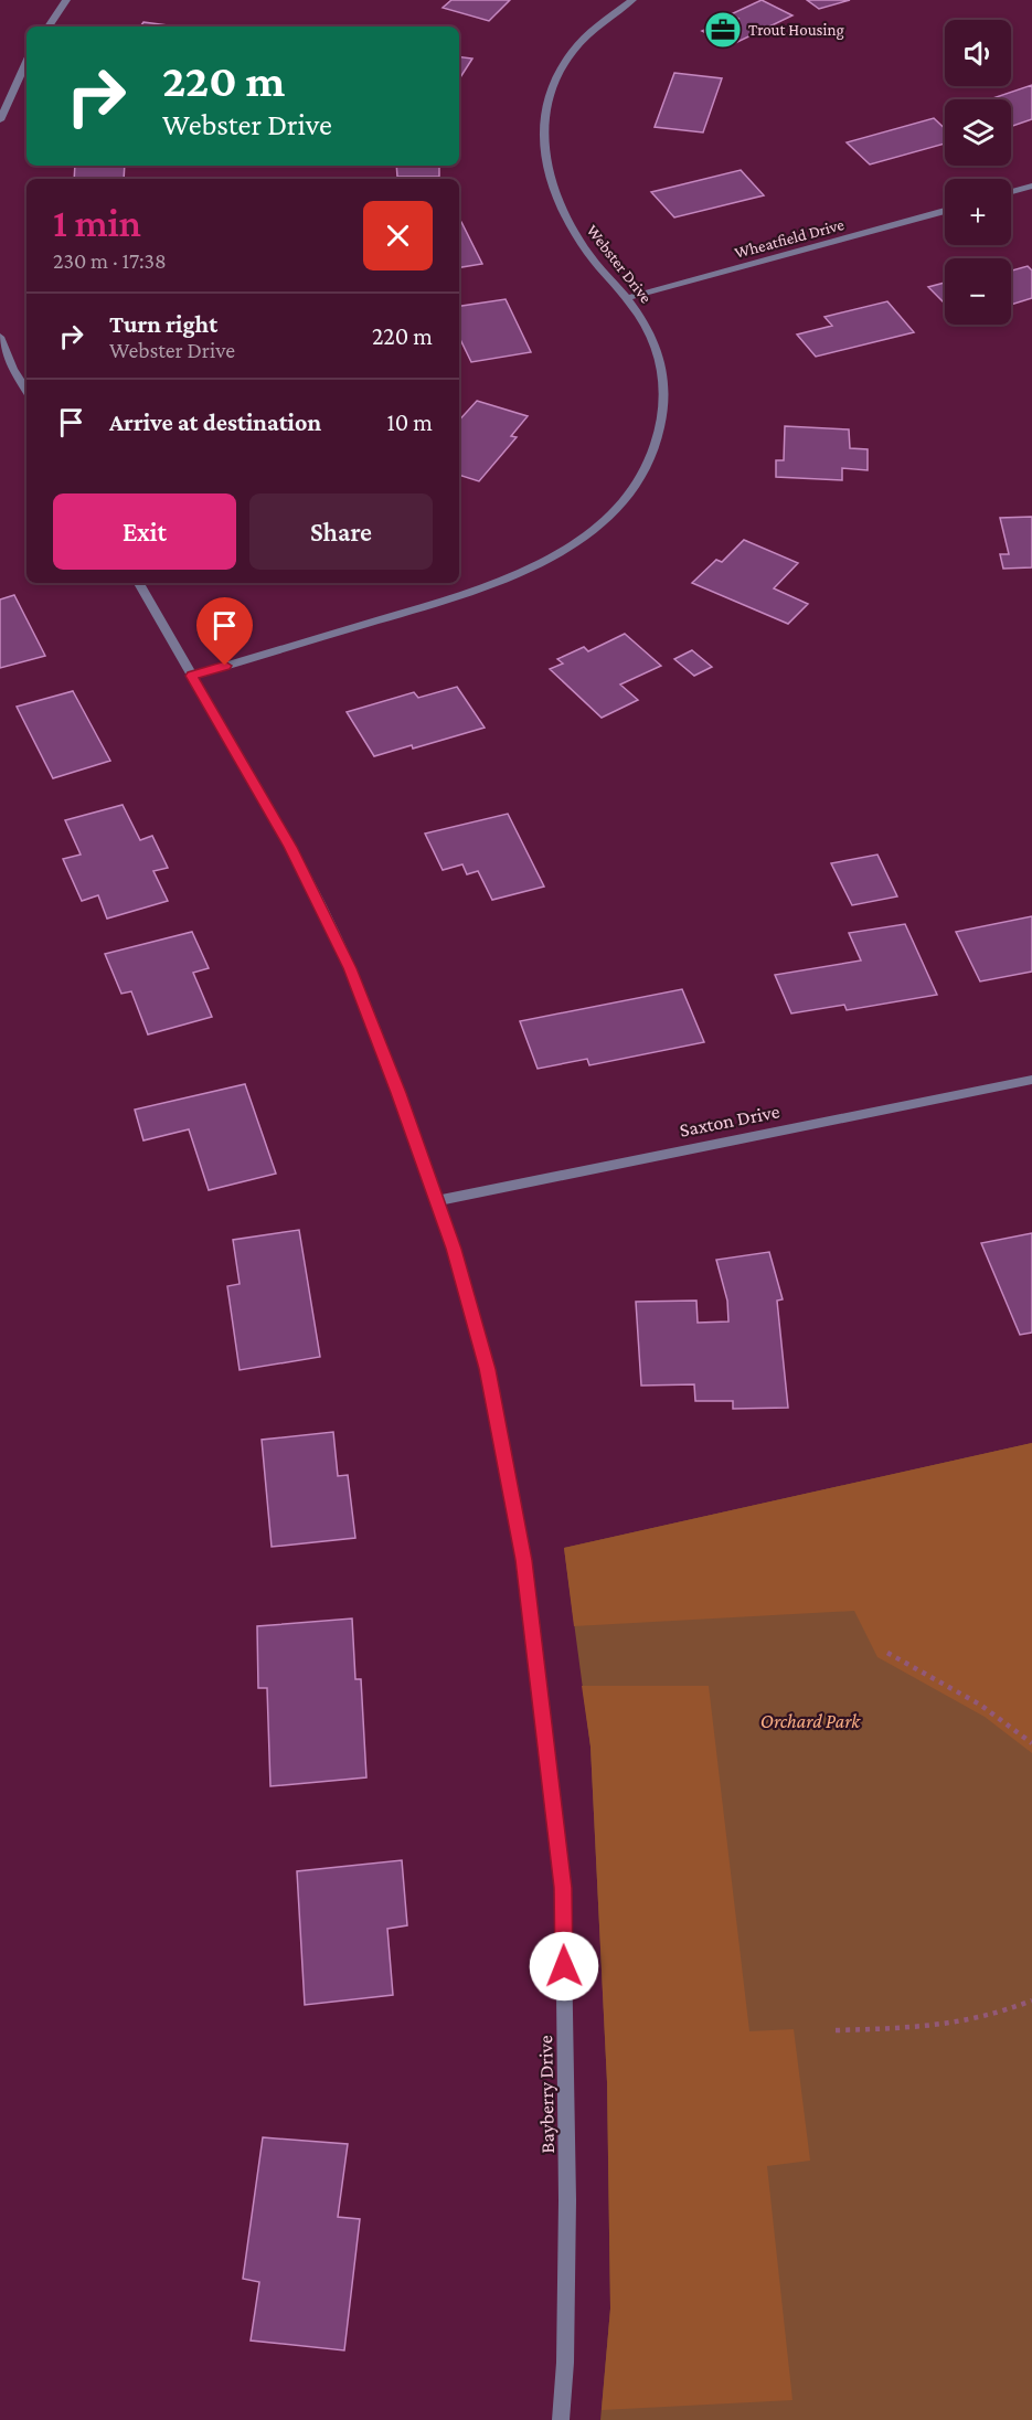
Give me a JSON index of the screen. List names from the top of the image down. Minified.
{"streets":{"street":["Wheatfield Drive","Webster Drive","Saxton Drive","Bayberry Drive"]},"crossings":[["Wheatfield Drive","Webster Drive"],["Webster Drive","Bayberry Drive"],["Saxton Drive","Bayberry Drive"]],"parks":["Orchard Park"],"places":{"office":["Trout Housing"]},"page":{"map_buttons":["+","−"],"turn":["220 m","Webster Drive"],"heading":["1 min","230 m · 17:38"],"list":[{"name":"Turn right","note":"Webster Drive","value":"220 m"},{"name":"Arrive at destination","value":"10 m"}],"buttons":["Exit","Share"]}}
